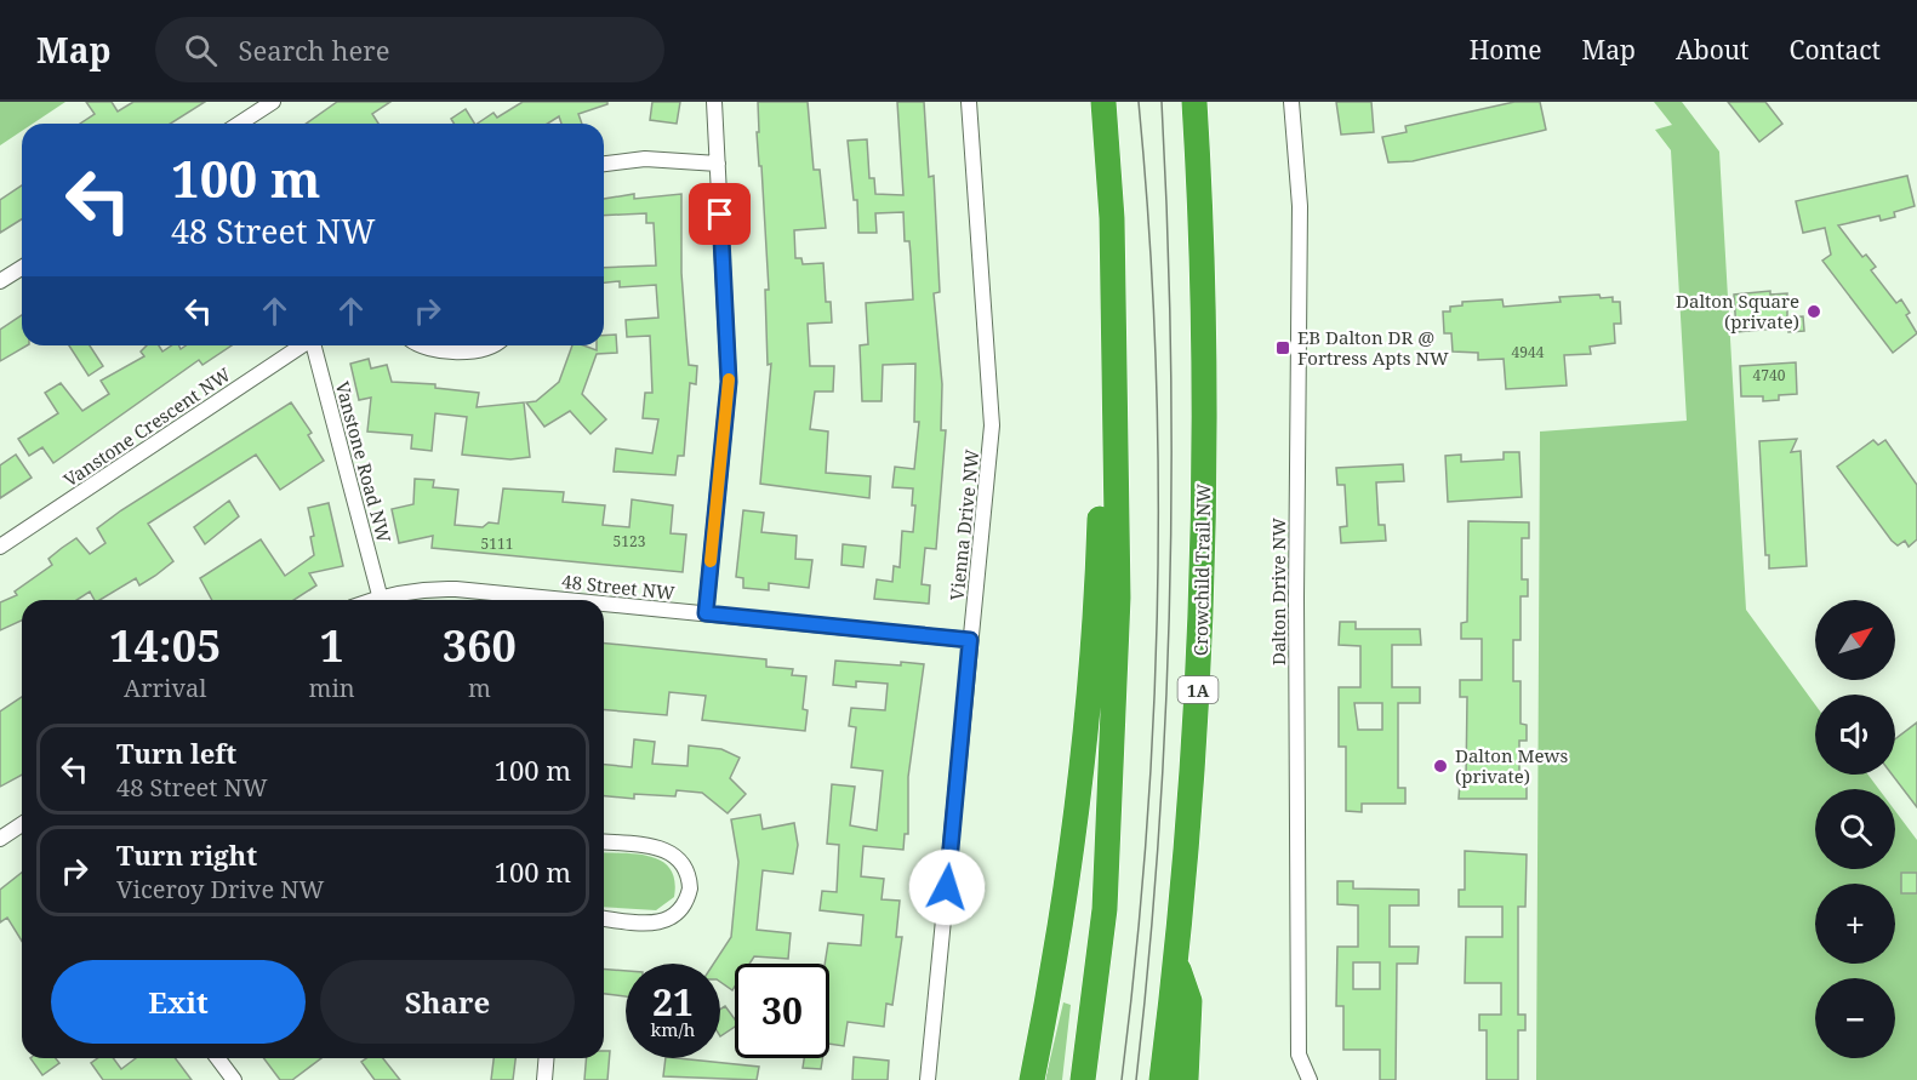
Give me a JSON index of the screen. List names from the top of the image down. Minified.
{"streets":{"highway":["Crowchild Trail NW","1A"],"street":["Vanstone Crescent NW","Vanstone Road NW","Vienna Drive NW","48 Street NW","Dalton Drive NW"]},"crossings":[["Vanstone Road NW","48 Street NW"],["Vienna Drive NW","48 Street NW"]],"places":{"other":["Dalton Square (private)","Dalton Mews (private)"],"transit":["EB Dalton DR @ Fortress Apts NW"]},"house_numbers":["4944","4740","5123","5111"],"north":"top right","page":{"header":"Map","search":"Search here","nav":["Home","Map","About","Contact"],"turn":["100 m","48 Street NW"],"map_buttons":["+","−"],"eta":["14:05","Arrival","1","min","360","m"],"list":[{"name":"Turn left","note":"48 Street NW","value":"100 m"},{"name":"Turn right","note":"Viceroy Drive NW","value":"100 m"}],"buttons":["Exit","Share"],"speed":"21 km/h","limit":"30"}}
